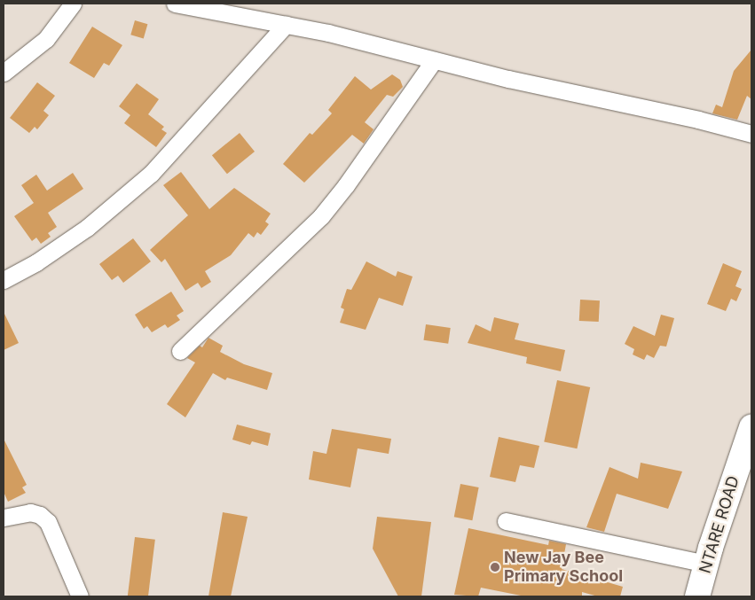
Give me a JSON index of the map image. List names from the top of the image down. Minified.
{"streets":{"main road":["NTARE ROAD"]},"places":["New Jay Bee Primary School"]}
